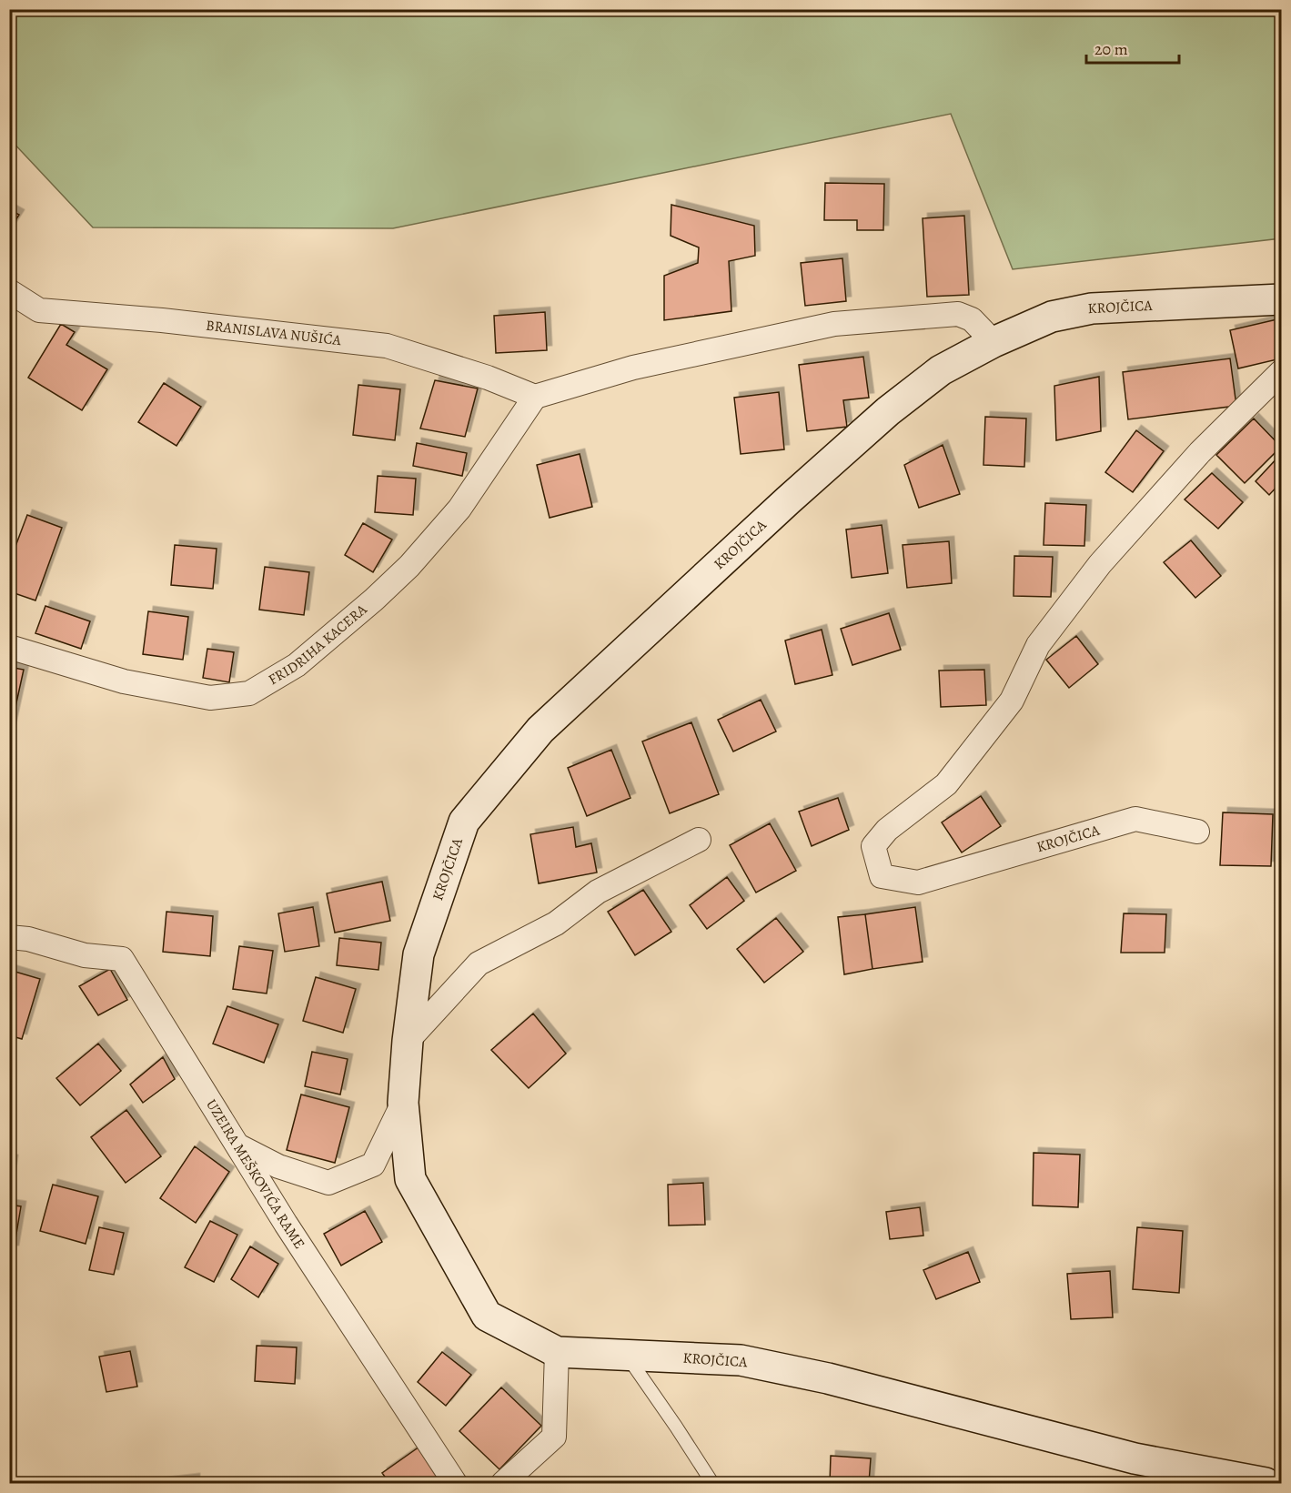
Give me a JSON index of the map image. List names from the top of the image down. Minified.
{"streets":{"main road":["KROJČICA"],"street":["BRANISLAVA NUŠIĆA","FRIDRIHA KACERA","UZEIRA MEŠKOVIĆA RAME"]},"crossings":[["BRANISLAVA NUŠIĆA","FRIDRIHA KACERA"]],"scale_bar":"20 m"}
